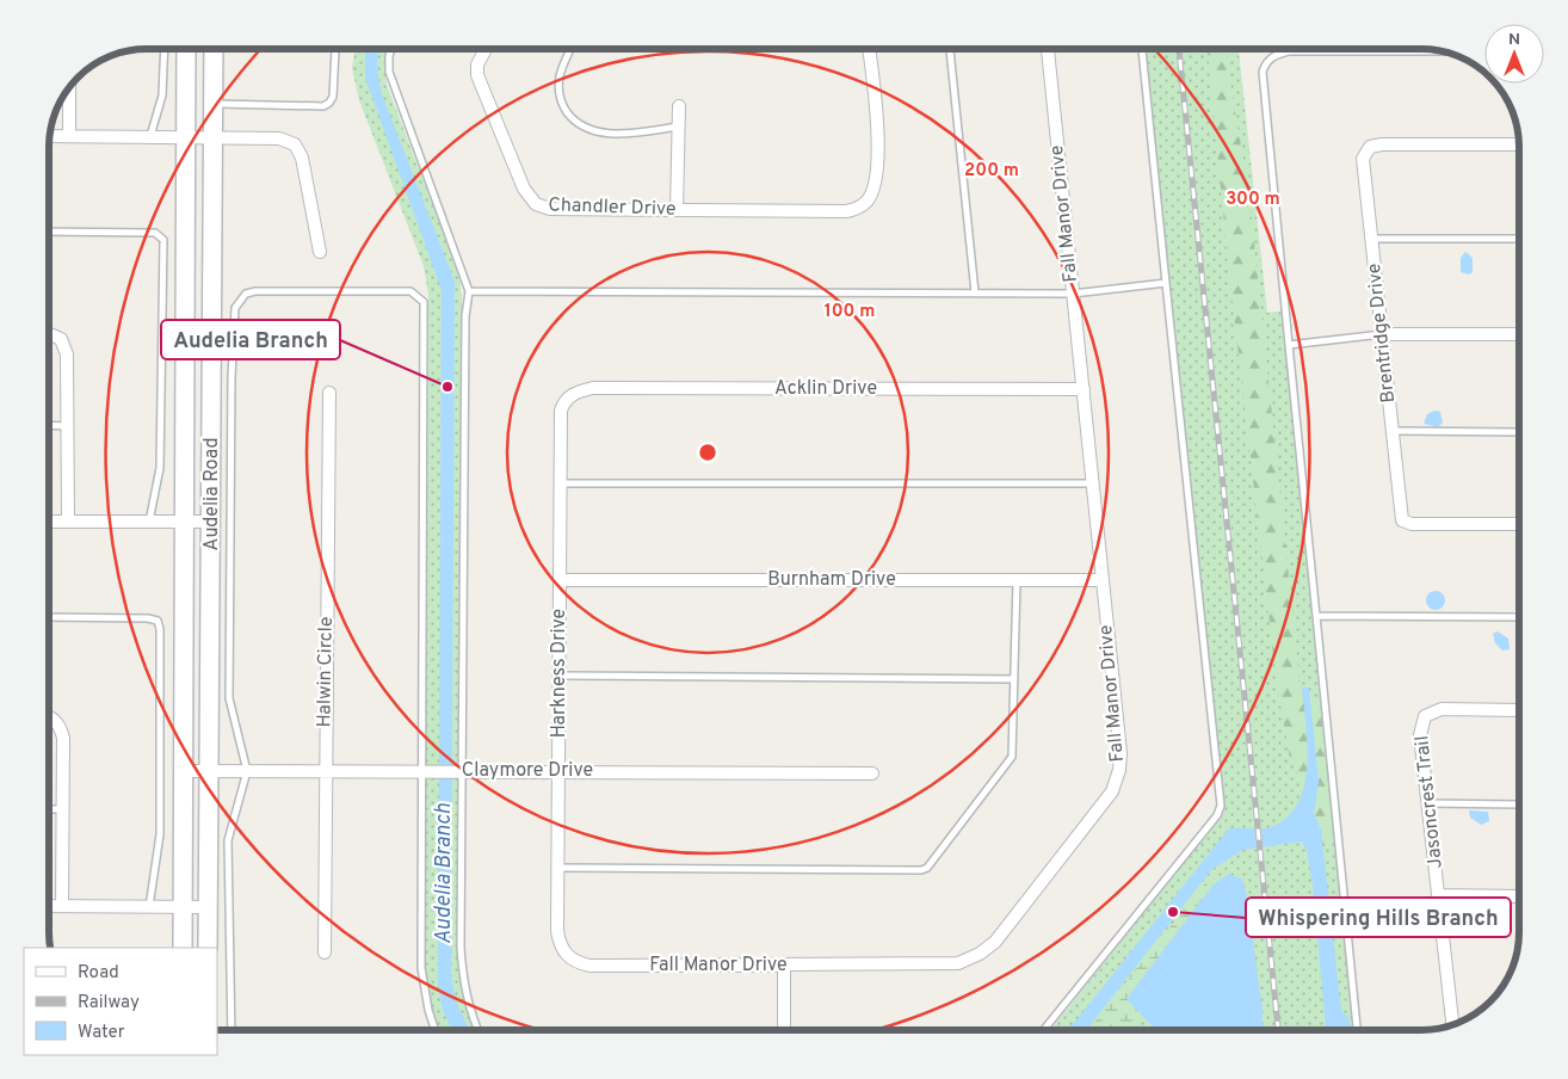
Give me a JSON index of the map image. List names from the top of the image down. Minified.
{"streets":{"main road":["Audelia Road"],"street":["Chandler Drive","Fall Manor Drive","Brentridge Drive","Acklin Drive","Burnham Drive","Halwin Circle","Harkness Drive","Claymore Drive","Jasoncrest Trail"]},"crossings":[["Fall Manor Drive","Acklin Drive"],["Fall Manor Drive","Burnham Drive"],["Fall Manor Drive","Harkness Drive"],["Acklin Drive","Harkness Drive"],["Audelia Road","Claymore Drive"],["Burnham Drive","Harkness Drive"],["Halwin Circle","Claymore Drive"],["Harkness Drive","Claymore Drive"]],"water":["Audelia Branch"],"places":["Audelia Branch","Whispering Hills Branch"],"legend":["Road","Railway","Water"],"north":"top","rings":["200 m","300 m","100 m"]}
